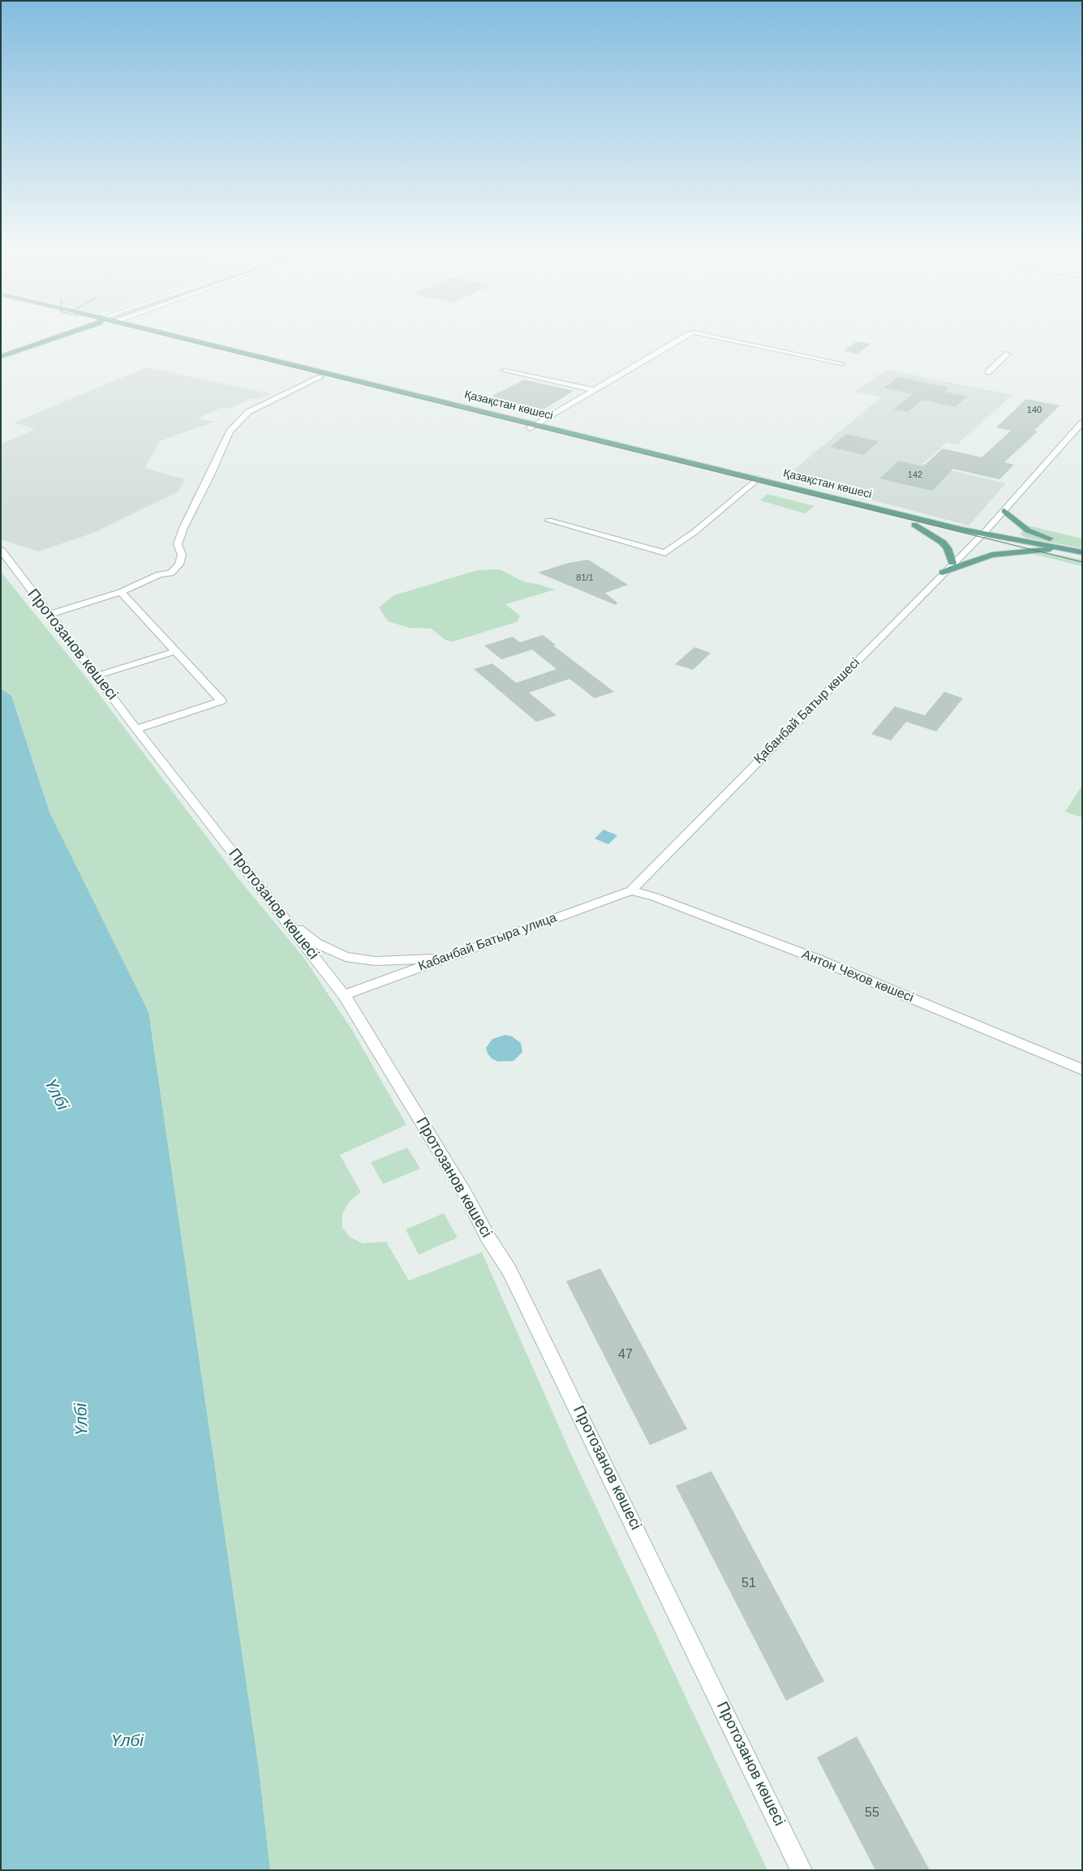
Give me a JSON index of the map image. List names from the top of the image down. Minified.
{"streets":{"main road":["Қазақстан көшесі"],"street":["Протозанов көшесі","Қабанбай Батыр көшесі","Кабанбай Батыра улица","Антон Чехов көшесі"]},"crossings":[["Қазақстан көшесі","Қабанбай Батыр көшесі"],["Протозанов көшесі","Кабанбай Батыра улица"],["Қабанбай Батыр көшесі","Кабанбай Батыра улица"],["Қабанбай Батыр көшесі","Антон Чехов көшесі"],["Кабанбай Батыра улица","Антон Чехов көшесі"]],"water":["Үлбі"],"house_numbers":["140","142","81/1","47","51","55"]}
